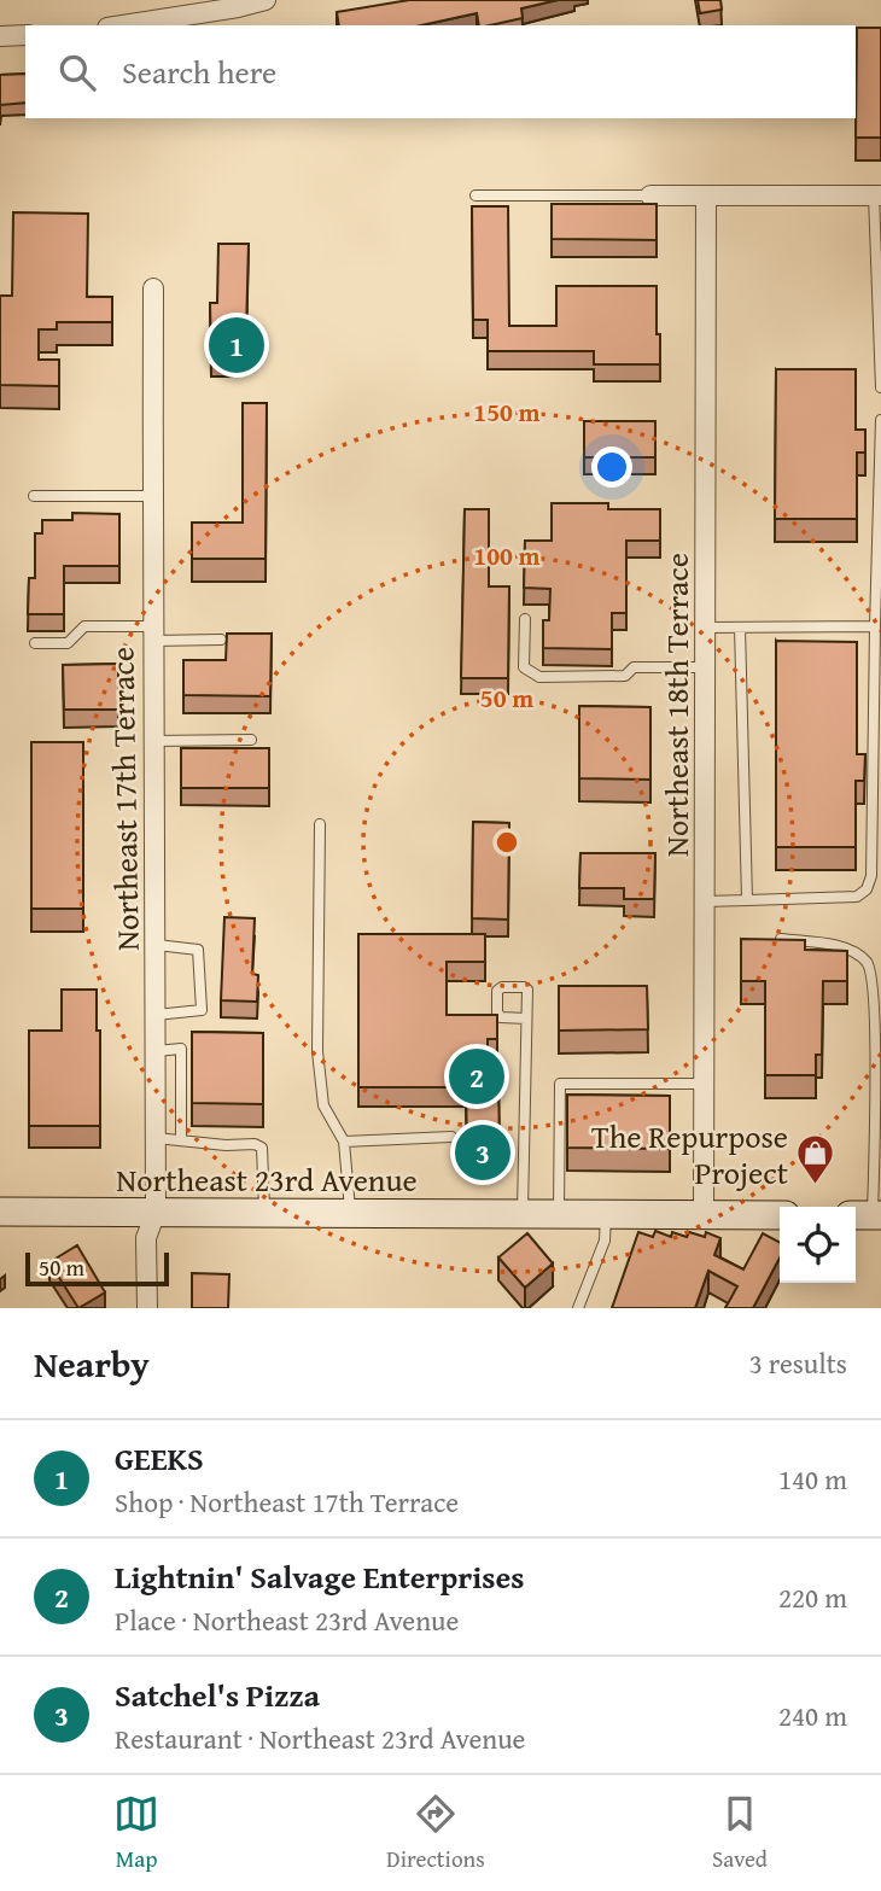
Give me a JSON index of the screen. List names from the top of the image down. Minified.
{"streets":{"main road":["Northeast 23rd Avenue"],"street":["Northeast 18th Terrace","Northeast 17th Terrace"]},"crossings":[["Northeast 18th Terrace","Northeast 23rd Avenue"],["Northeast 17th Terrace","Northeast 23rd Avenue"]],"places":{"shop":["The Repurpose Project"]},"scale_bar":"50 m","page":{"search":"Search here","pins":["1","2","3"],"scale":"50 m","heading":["Nearby","3 results"],"list":[{"mark":"1","name":"GEEKS","note":"Shop · Northeast 17th Terrace","value":"140 m"},{"mark":"2","name":"Lightnin' Salvage Enterprises","note":"Place · Northeast 23rd Avenue","value":"220 m"},{"mark":"3","name":"Satchel's Pizza","note":"Restaurant · Northeast 23rd Avenue","value":"240 m"}],"nav":["Map","Directions","Saved"]},"rings":["150 m","100 m","50 m"]}
